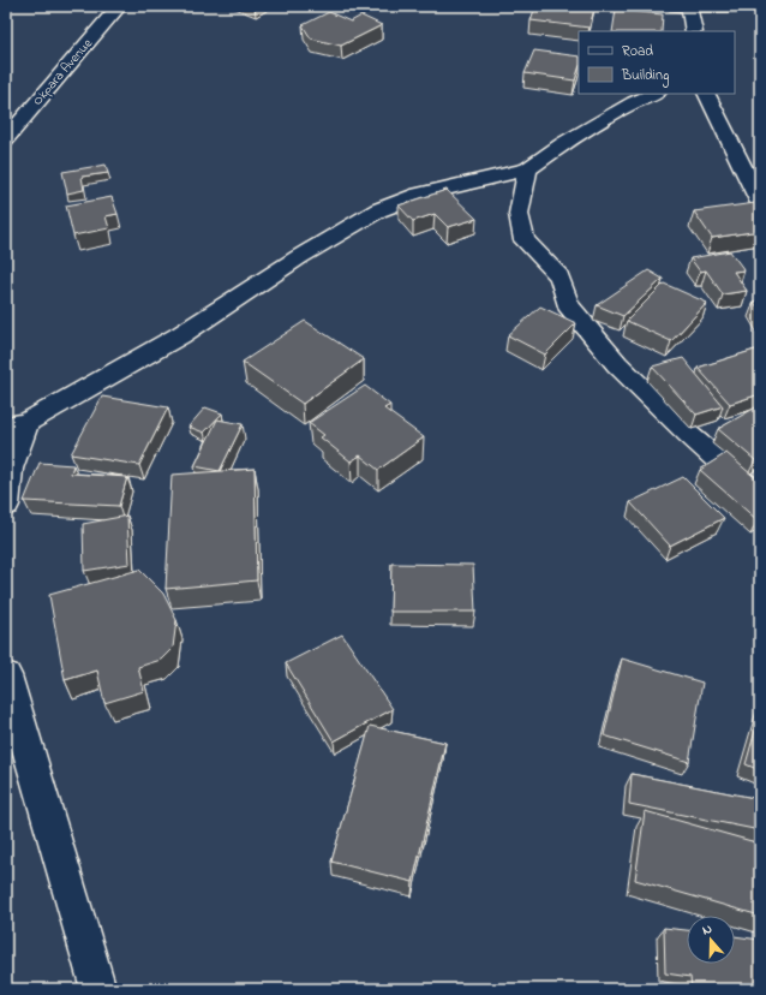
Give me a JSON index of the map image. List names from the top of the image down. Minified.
{"streets":{"street":["Okpara Avenue"]},"legend":["Road","Building"],"north":"top"}
